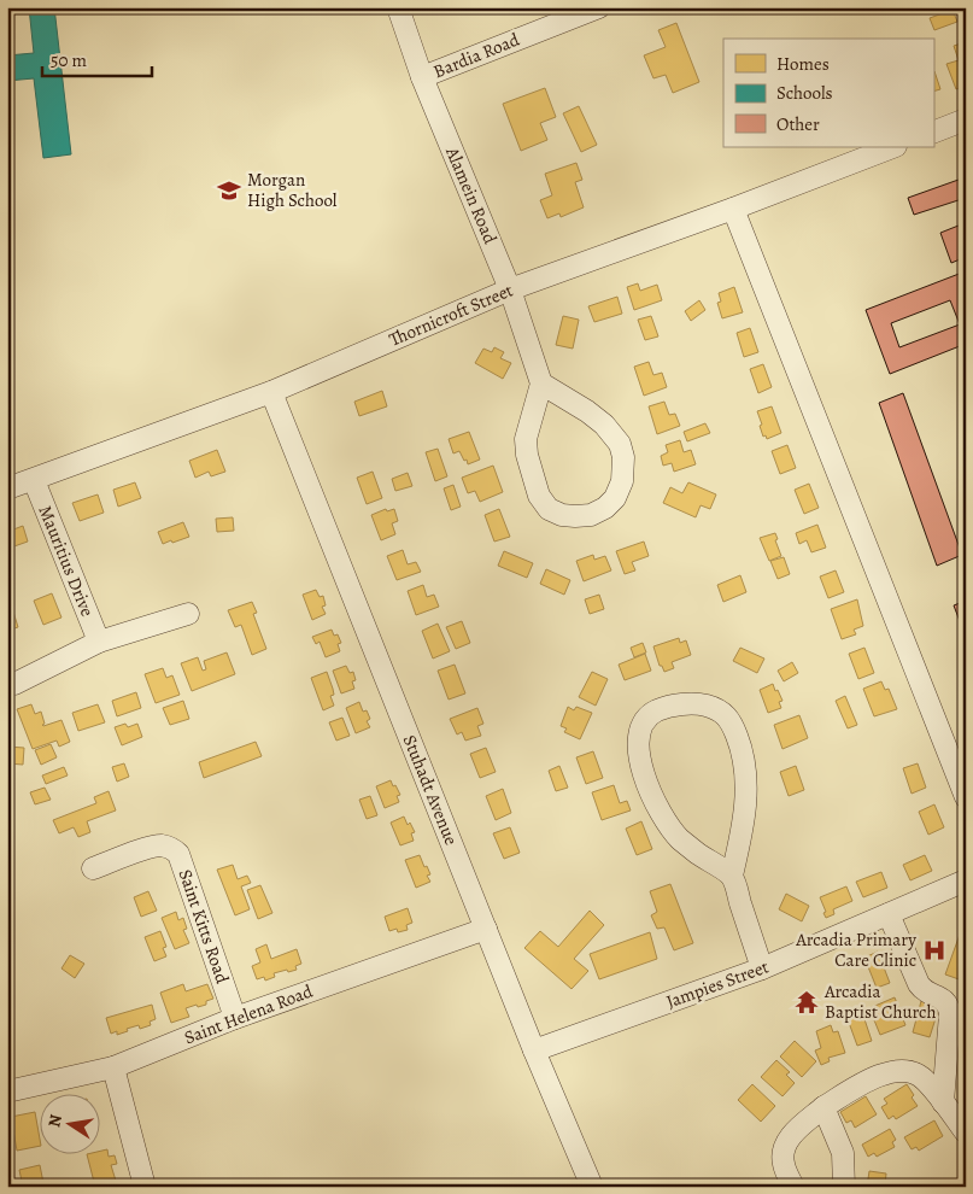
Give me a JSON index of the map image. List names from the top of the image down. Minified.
{"streets":{"street":["Bardia Road","Alamein Road","Thornicroft Street","Mauritius Drive","Stuhadt Avenue","Saint Kitts Road","Jampies Street","Saint Helena Road"]},"crossings":[["Bardia Road","Alamein Road"],["Alamein Road","Thornicroft Street"],["Thornicroft Street","Mauritius Drive"],["Thornicroft Street","Stuhadt Avenue"],["Stuhadt Avenue","Jampies Street"],["Stuhadt Avenue","Saint Helena Road"],["Saint Kitts Road","Saint Helena Road"]],"places":{"school or university":["Morgan High School"],"hospital":["Arcadia Primary Care Clinic"],"temple":["Arcadia Baptist Church"]},"legend":["Homes","Schools","Other"],"scale_bar":"50 m","north":"left"}
